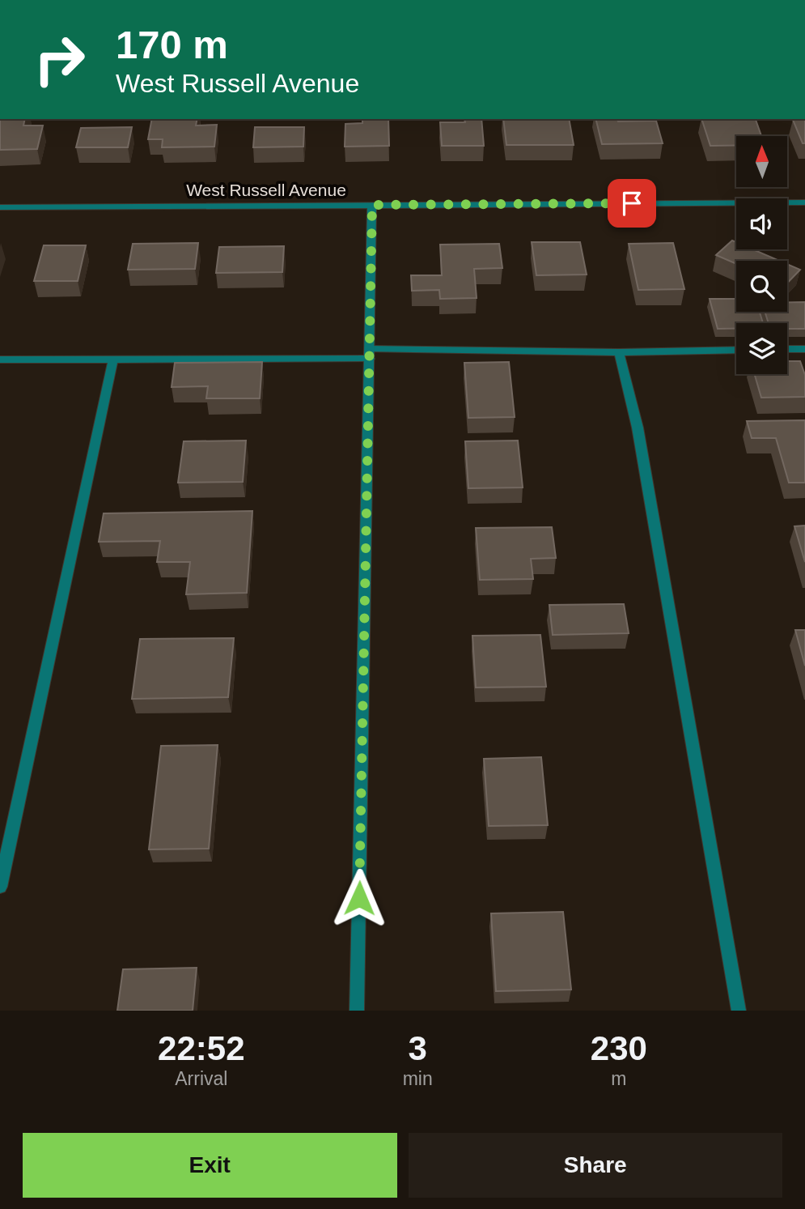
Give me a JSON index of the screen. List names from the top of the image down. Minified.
{"streets":{"street":["West Russell Avenue"]},"north":"top","page":{"turn":["170 m","West Russell Avenue"],"eta":["22:52","Arrival","3","min","230","m"],"buttons":["Exit","Share"]}}
